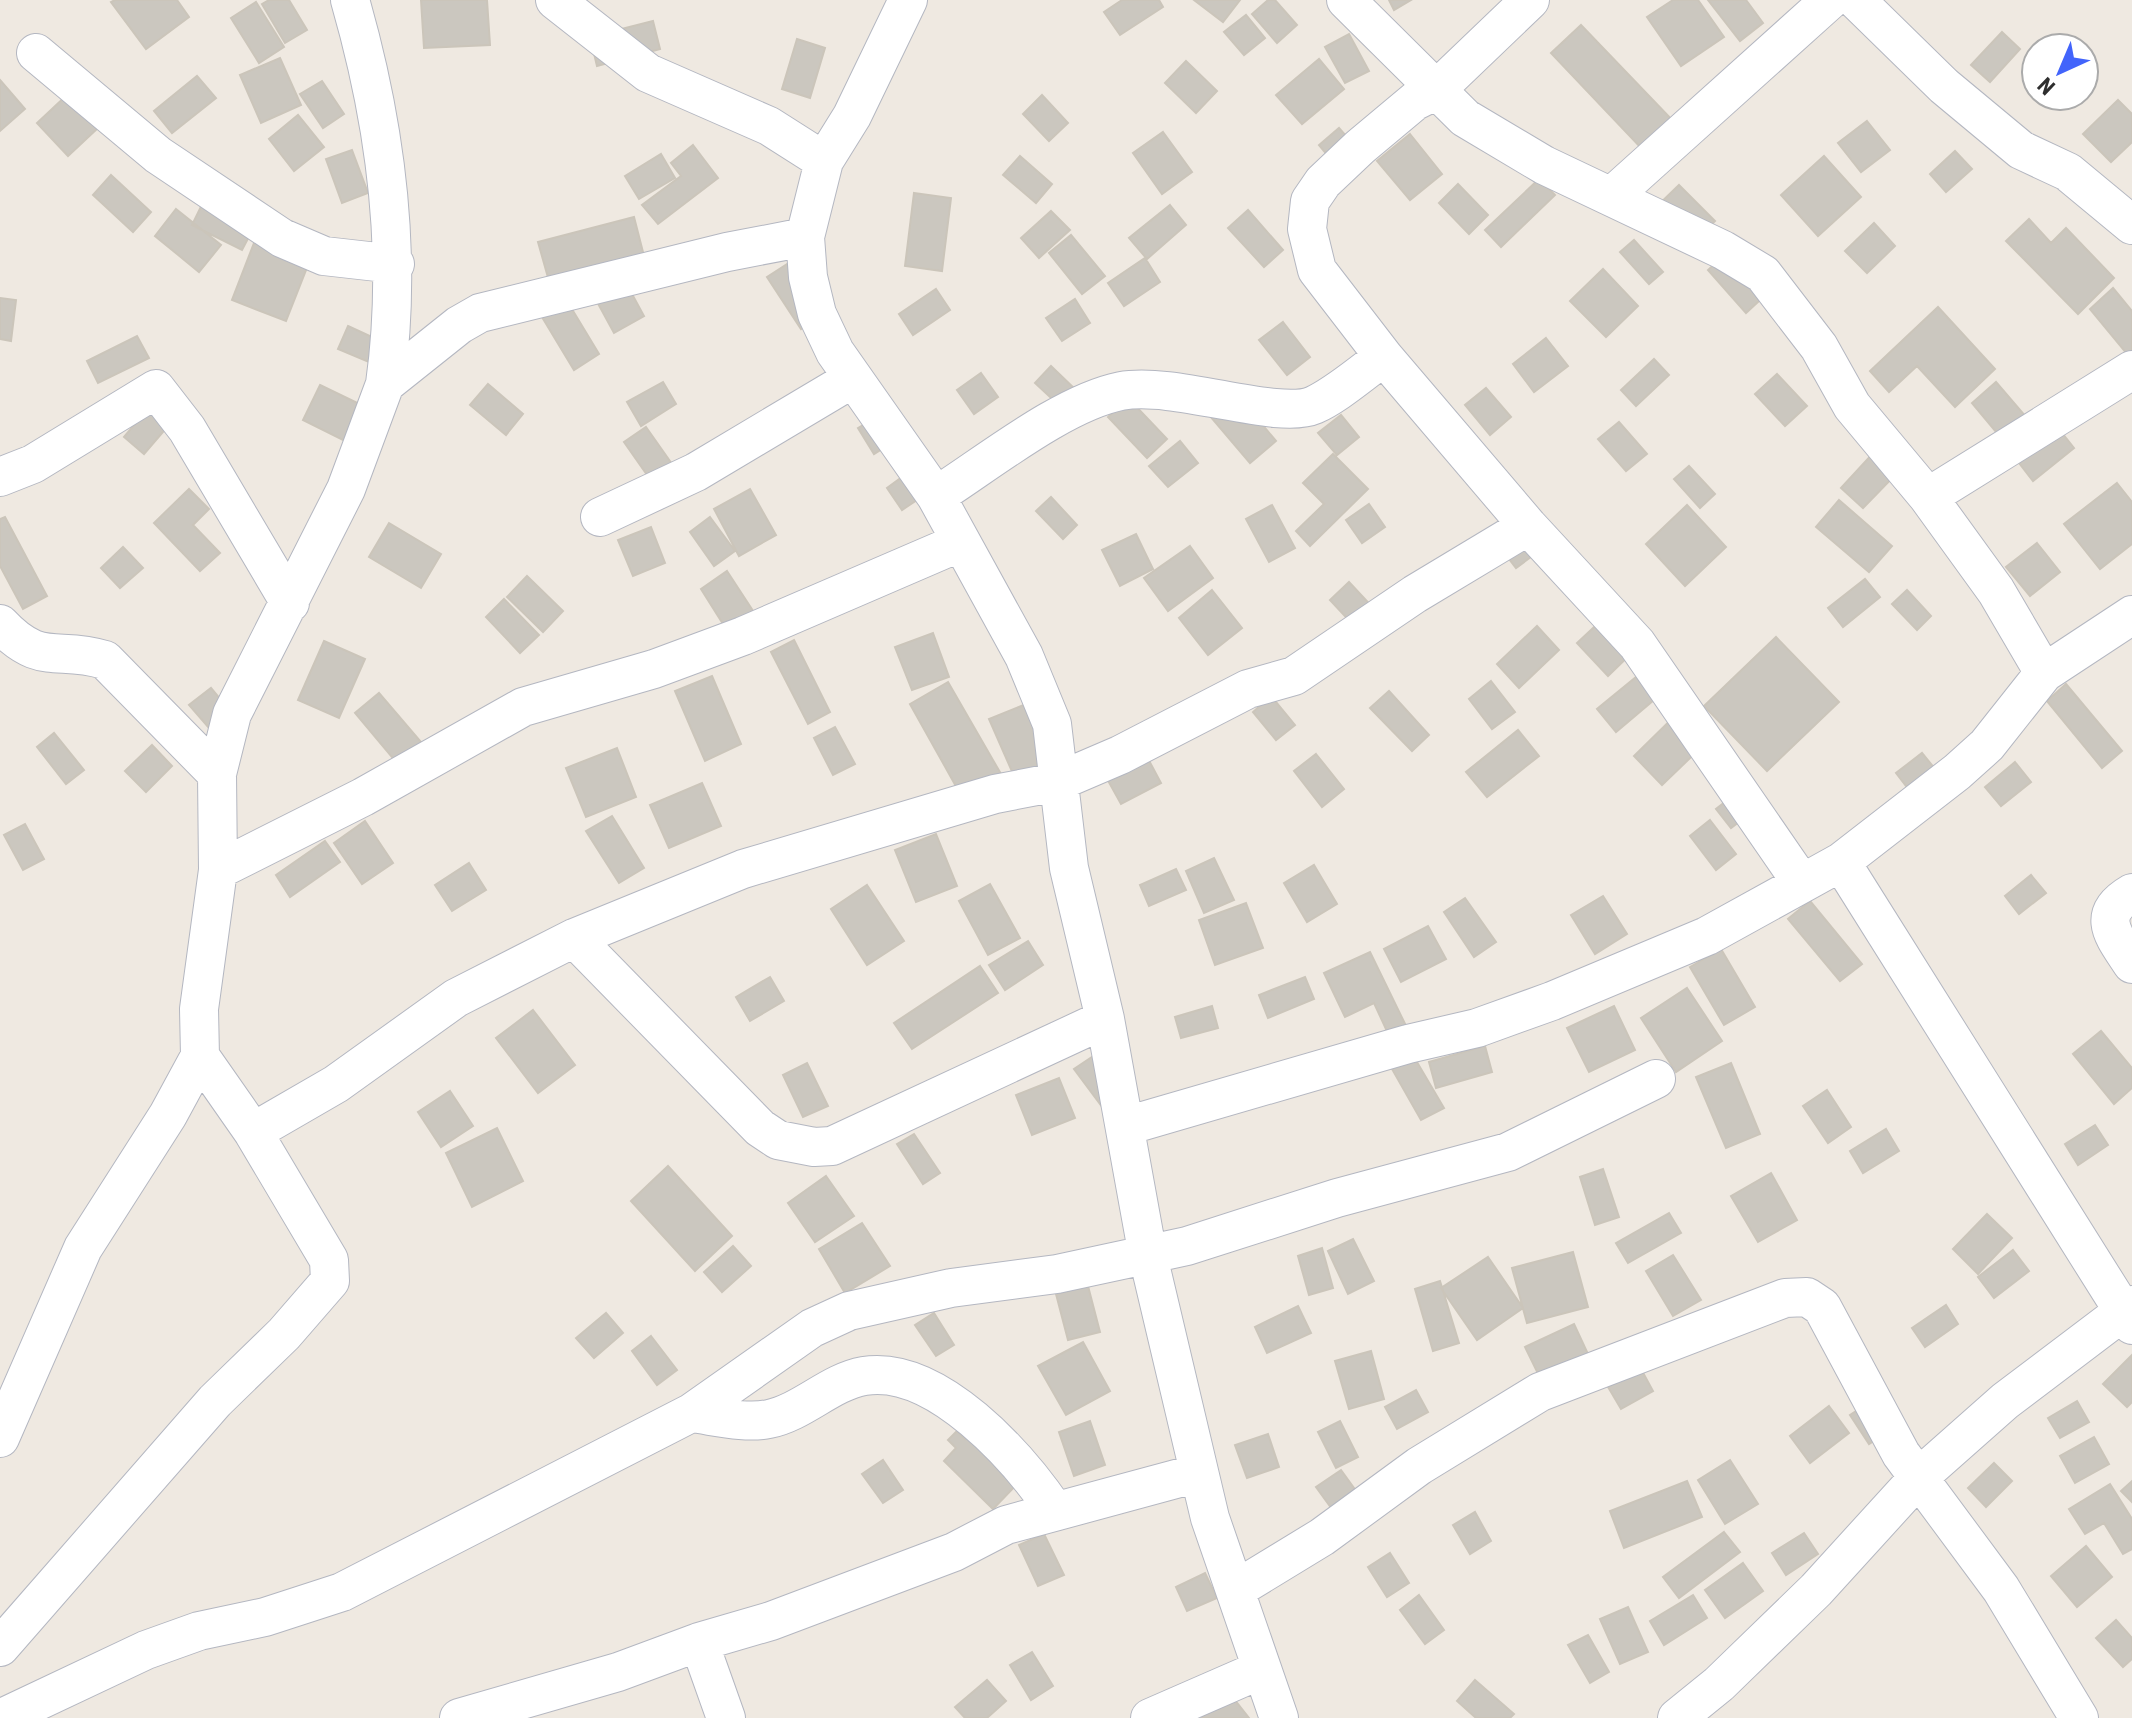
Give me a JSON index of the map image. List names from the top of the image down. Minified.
{"north":"bottom left"}
